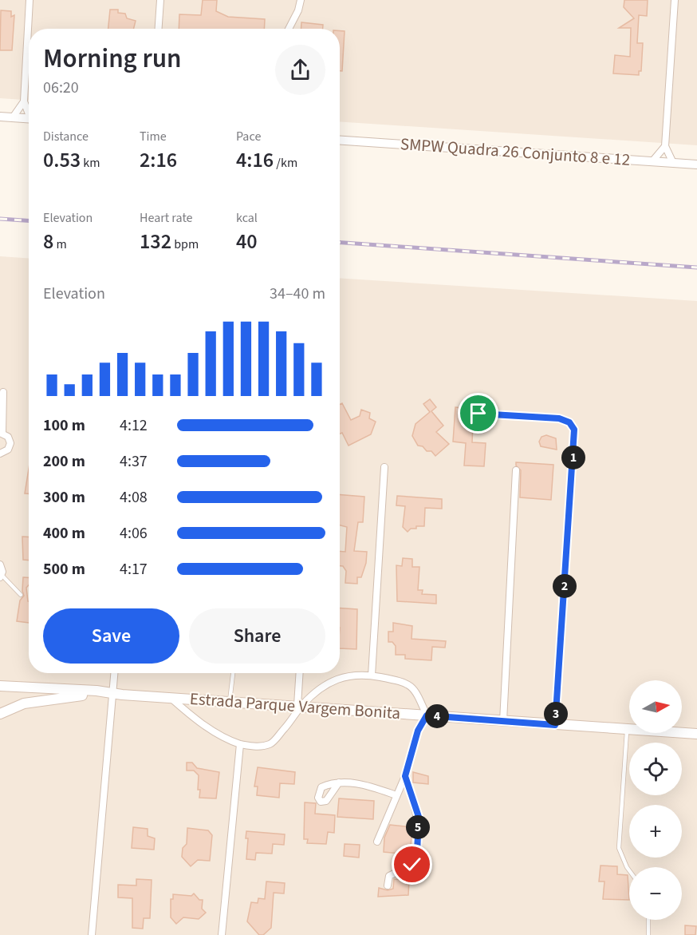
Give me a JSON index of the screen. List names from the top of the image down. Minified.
{"streets":{"main road":["Estrada Parque Vargem Bonita"],"street":["SMPW Quadra 26 Conjunto 8 e 12"]},"north":"right","page":{"heading":["Morning run","06:20"],"stats":[["Distance","0.53 km"],["Time","2:16"],["Pace","4:16 /km"],["Elevation","8 m"],["Heart rate","132 bpm"],["kcal","40"]],"chart":["Elevation","34–40 m"],"list":[{"name":"100 m","note":"4:12"},{"name":"200 m","note":"4:37"},{"name":"300 m","note":"4:08"},{"name":"400 m","note":"4:06"},{"name":"500 m","note":"4:17"}],"pins":["1","2","3","4","5"],"buttons":["Save","Share"],"map_buttons":["+","−"]}}
